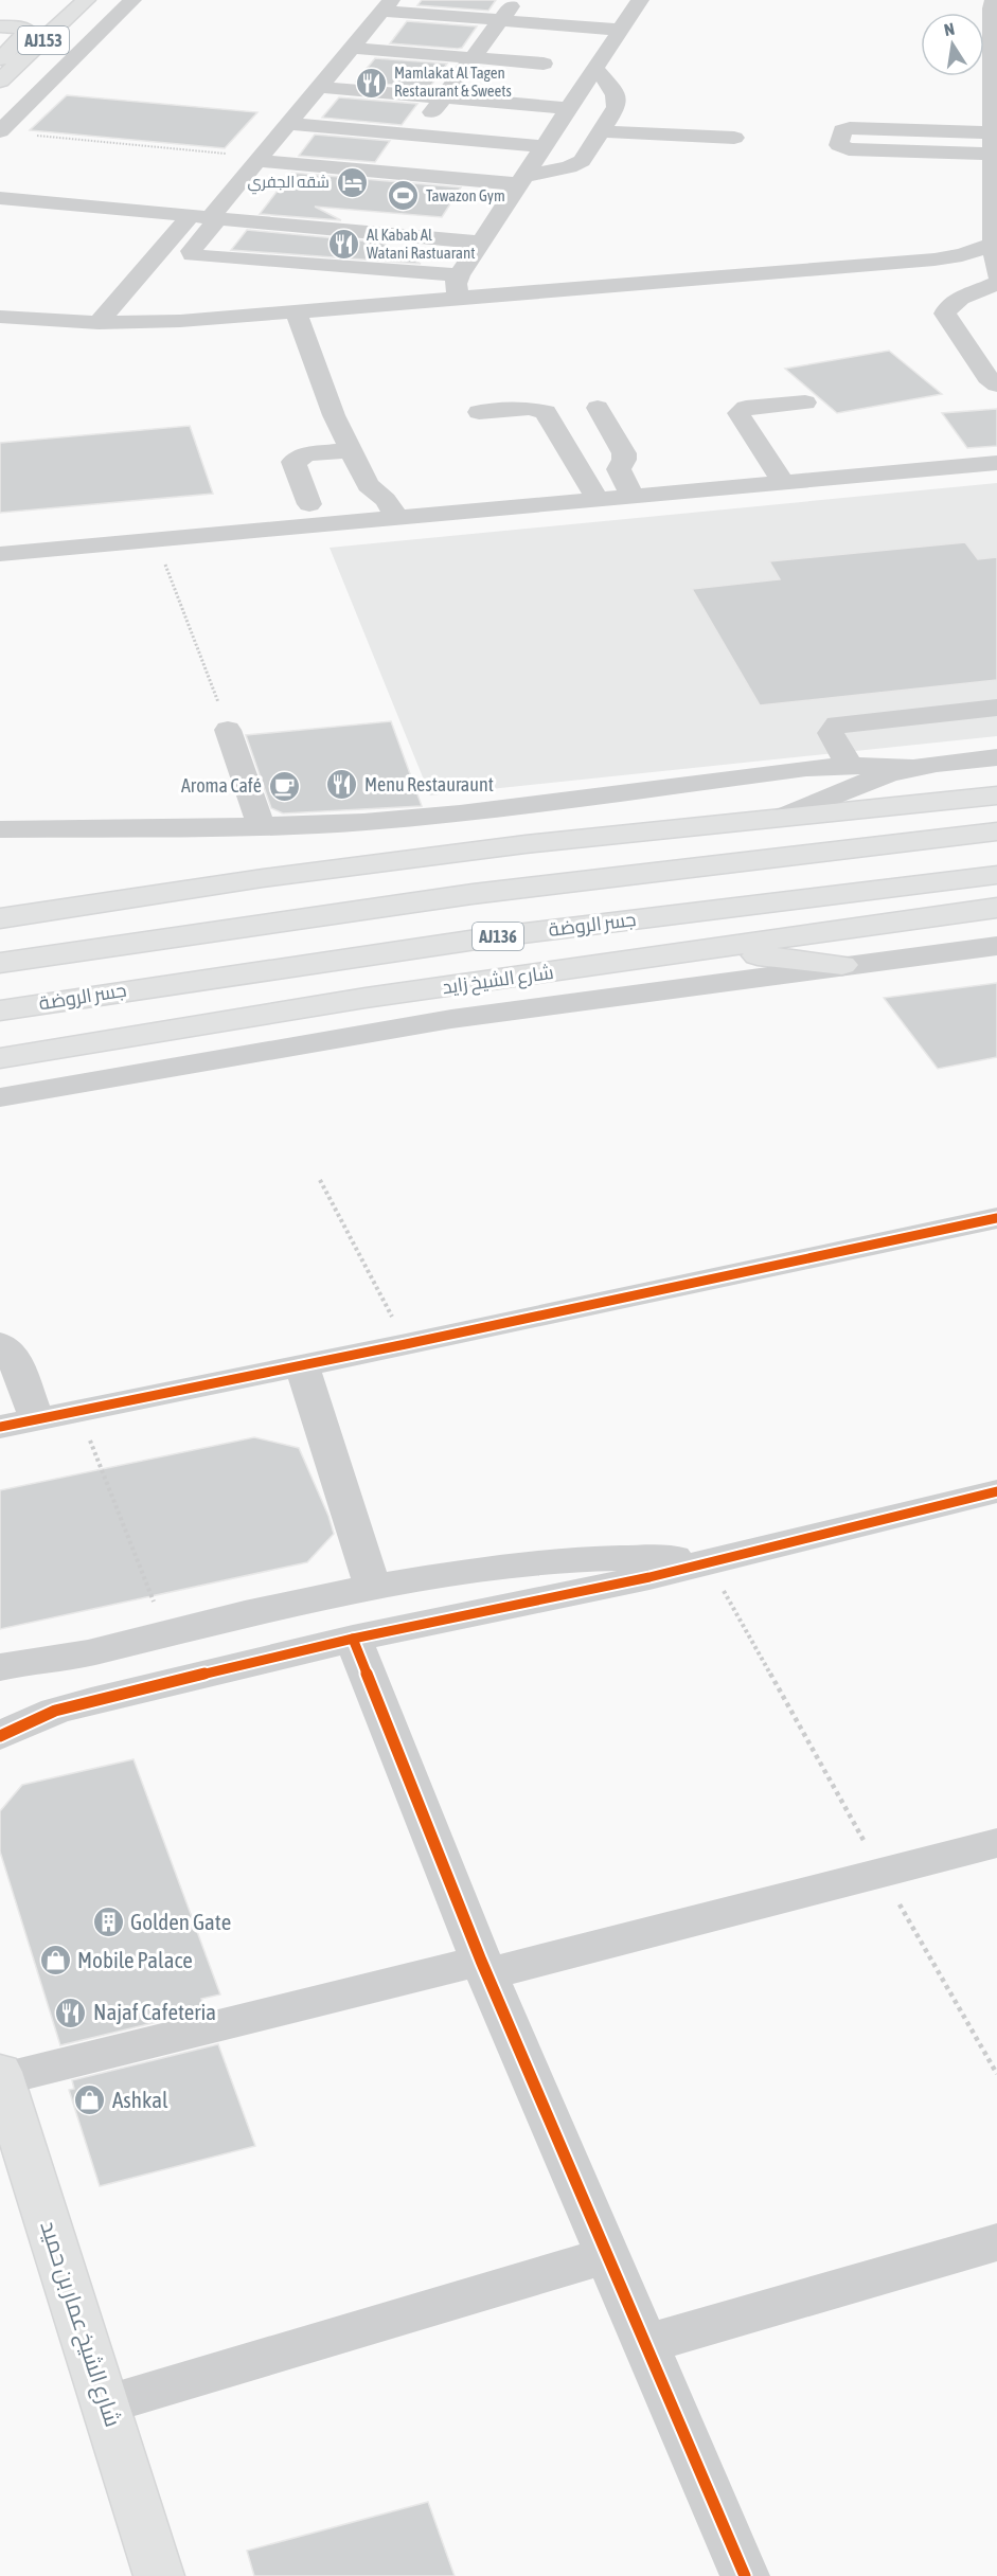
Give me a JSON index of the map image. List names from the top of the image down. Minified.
{"streets":{"main road":["AJ153","جسر الروضة","AJ136","شارع الشيخ زايد","شارع الشيخ عمار بن حميد"]},"places":{"restaurant":["Mamlakat Al Tagen Restaurant & Sweets","Al Kabab Al Watani Rastuarant","Menu Restauraunt","Najaf Cafeteria"],"hotel":["شقه الجفري"],"sports":["Tawazon Gym"],"cafe":["Aroma Café"],"building":["Golden Gate"],"shop":["Mobile Palace","Ashkal"]},"north":"top"}
